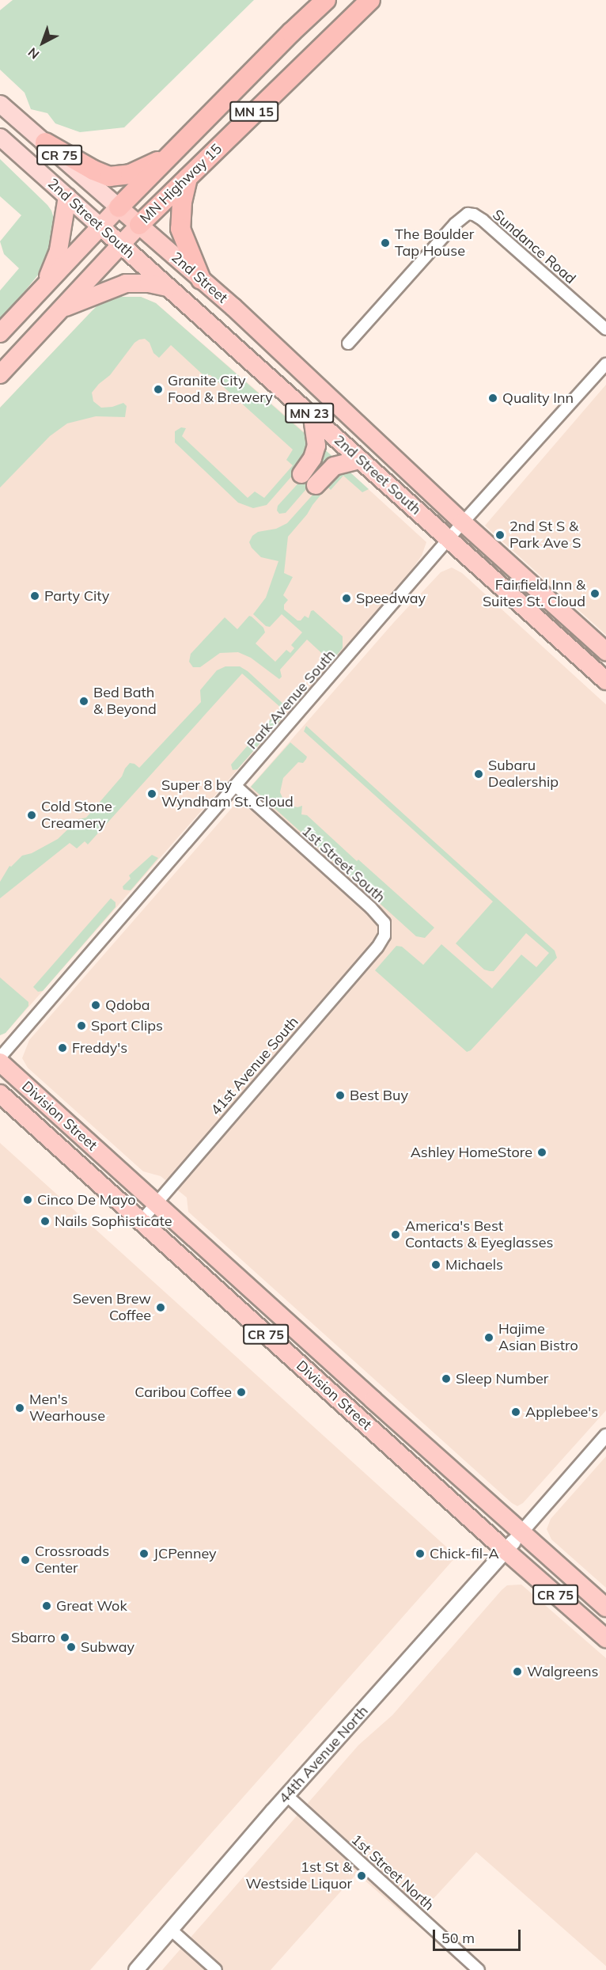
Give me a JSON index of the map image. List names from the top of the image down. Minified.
{"streets":{"highway":["MN 15","CR 75","MN Highway 15","2nd Street South","2nd Street","MN 23","Division Street"],"main road":["44th Avenue North"],"street":["Sundance Road","Park Avenue South","1st Street South","41st Avenue South","1st Street North"]},"crossings":[["MN Highway 15","2nd Street South"],["MN Highway 15","2nd Street"],["2nd Street South","2nd Street"],["2nd Street South","Park Avenue South"],["Park Avenue South","1st Street South"],["1st Street South","41st Avenue South"],["41st Avenue South","Division Street"],["Division Street","44th Avenue North"],["44th Avenue North","1st Street North"]],"places":["The Boulder Tap House","Granite City Food & Brewery","Quality Inn","2nd St S & Park Ave S","Fairfield Inn & Suites St. Cloud","Party City","Speedway","Bed Bath & Beyond","Subaru Dealership","Super 8 by Wyndham St. Cloud","Cold Stone Creamery","Qdoba","Sport Clips","Freddy's","Best Buy","Ashley HomeStore","Cinco De Mayo","Nails Sophisticate","America's Best Contacts & Eyeglasses","Michaels","Seven Brew Coffee","Hajime Asian Bistro","Sleep Number","Caribou Coffee","Men's Wearhouse","Applebee's","JCPenney","Chick-fil-A","Crossroads Center","Great Wok","Sbarro","Subway","Walgreens","1st St & Westside Liquor"],"scale_bar":"50 m","north":"bottom left"}
